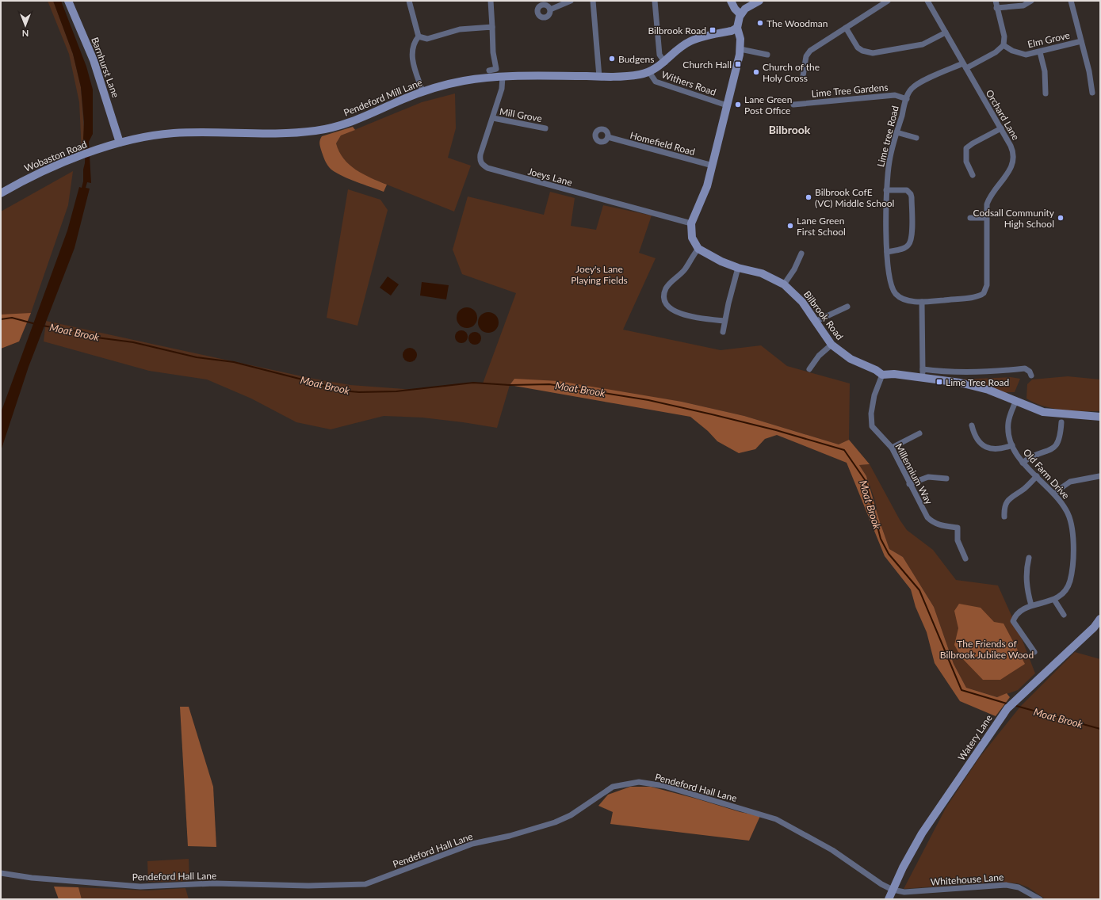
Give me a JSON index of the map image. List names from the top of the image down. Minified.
{"streets":{"street":["Elm Grove","Barnhurst Lane","Withers Road","Lime Tree Gardens","Pendeford Mill Lane","Mill Grove","Orchard Lane","Lime tree Road","Homefield Road","Wobaston Road","Joeys Lane","Bilbrook Road","Millennium Way","Old Farm Drive","Watery Lane","Pendeford Hall Lane","Whitehouse Lane"]},"crossings":[["Elm Grove","Lime tree Road"],["Barnhurst Lane","Pendeford Mill Lane"],["Barnhurst Lane","Wobaston Road"],["Withers Road","Pendeford Mill Lane"],["Lime Tree Gardens","Lime tree Road"],["Pendeford Mill Lane","Wobaston Road"],["Pendeford Mill Lane","Joeys Lane"],["Mill Grove","Joeys Lane"],["Orchard Lane","Lime tree Road"],["Bilbrook Road","Millennium Way"],["Watery Lane","Pendeford Hall Lane"],["Watery Lane","Whitehouse Lane"],["Pendeford Hall Lane","Whitehouse Lane"]],"districts":["Bilbrook"],"water":["Moat Brook"],"parks":["Joey's Lane Playing Fields","The Friends of Bilbrook Jubilee Wood"],"places":{"other":["The Woodman","Budgens","Church of the Holy Cross","Lane Green Post Office","Bilbrook CofE (VC) Middle School","Codsall Community High School","Lane Green First School"],"transit":["Bilbrook Road","Church Hall","Lime Tree Road"]},"north":"bottom"}
